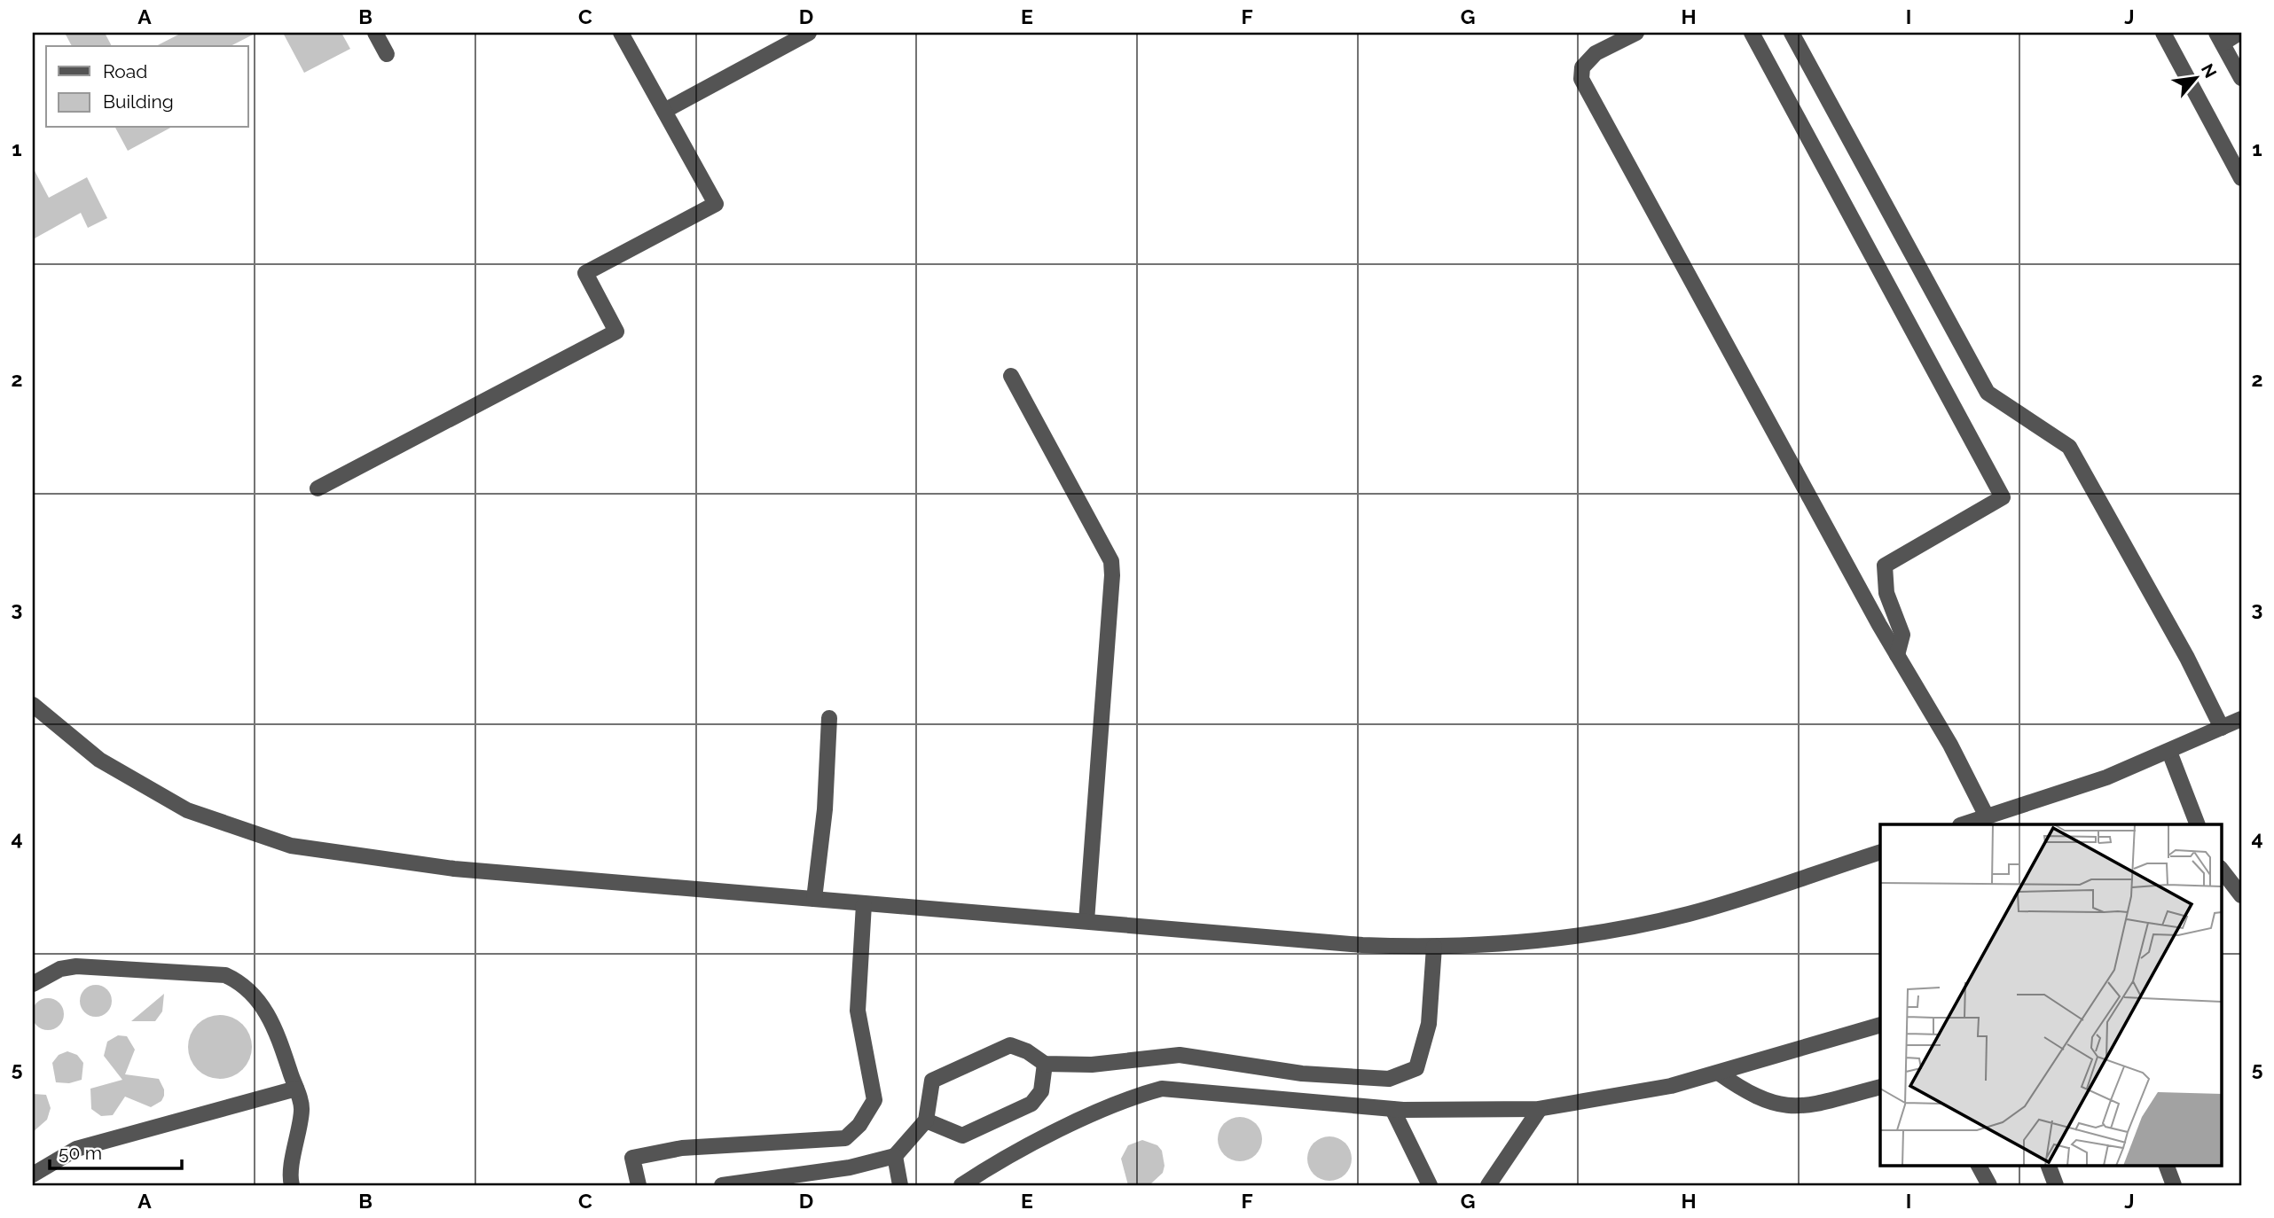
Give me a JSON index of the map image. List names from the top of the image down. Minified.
{"legend":["Road","Building"],"scale_bar":"50 m","north":"top right","grid":{"columns":["A","B","C","D","E","F","G","H","I","J"],"rows":["1","2","3","4","5"]}}
